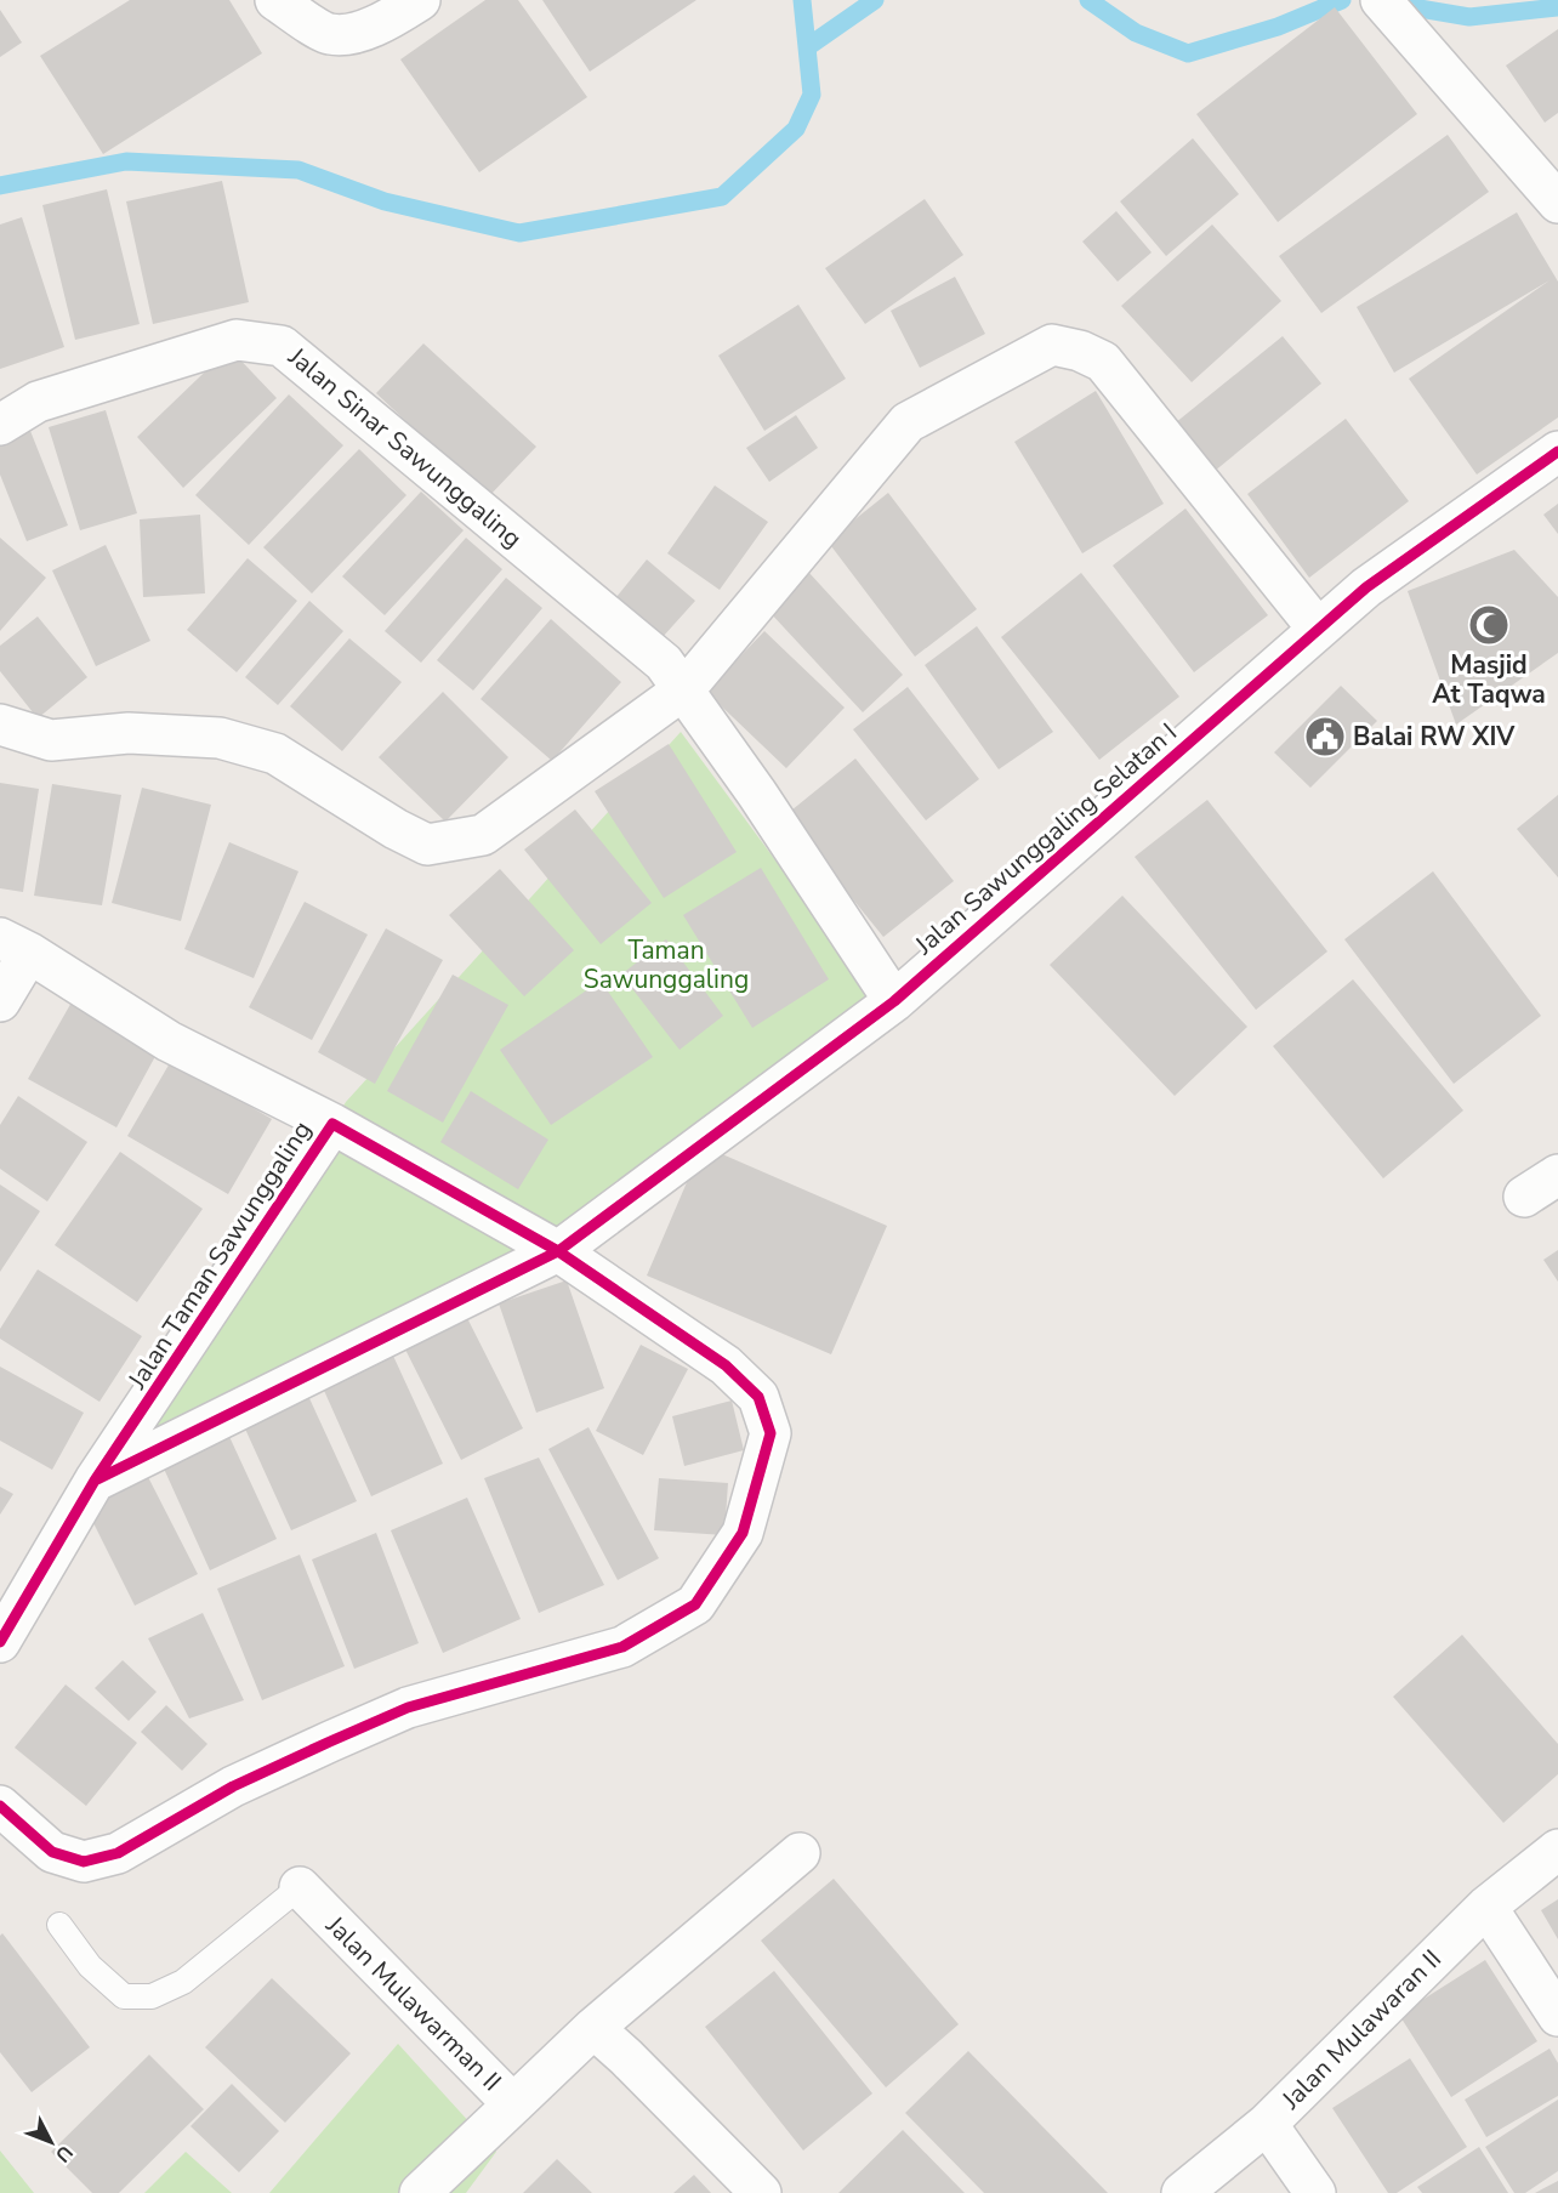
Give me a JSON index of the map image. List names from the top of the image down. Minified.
{"streets":{"street":["Jalan Sinar Sawunggaling","Jalan Sawunggaling Selatan I","Jalan Taman Sawunggaling","Jalan Mulawarman II","Jalan Mulawaran II"]},"crossings":[["Jalan Sinar Sawunggaling","Jalan Sawunggaling Selatan I"],["Jalan Sawunggaling Selatan I","Jalan Taman Sawunggaling"]],"parks":["Taman Sawunggaling"],"places":{"mosque":["Masjid At Taqwa"],"public building":["Balai RW XIV"]},"north":"bottom right"}
